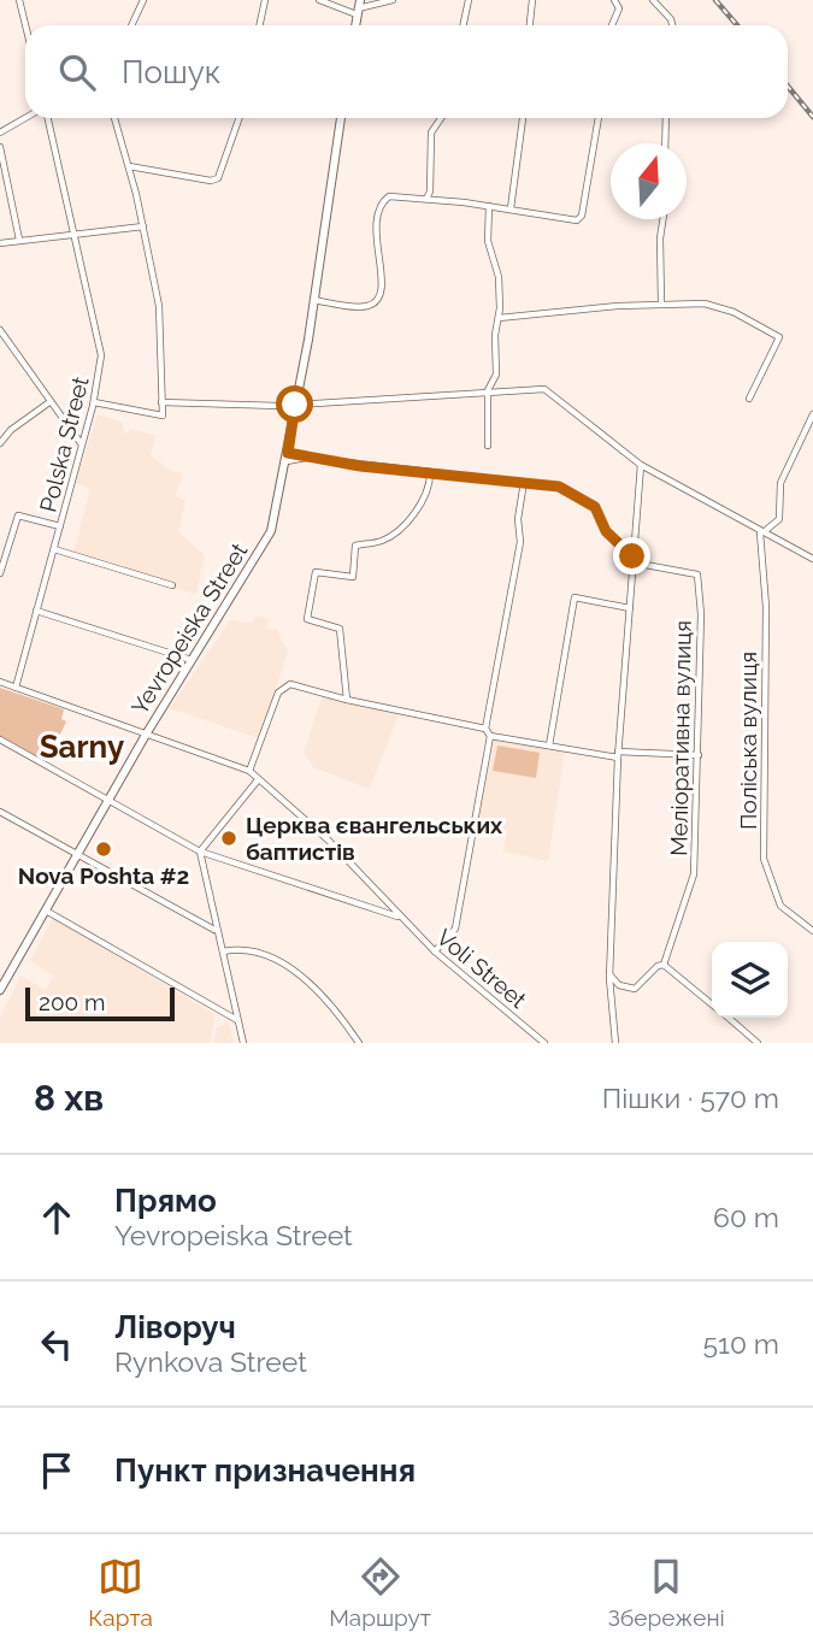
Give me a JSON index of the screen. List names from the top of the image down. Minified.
{"streets":{"main road":["Yevropeiska Street"],"street":["Polska Street","Меліоративна вулиця","Поліська вулиця","Voli Street"]},"districts":["Sarny"],"places":["Церква євангельських баптистів","Nova Poshta #2"],"scale_bar":"200 m","north":"top","page":{"search":"Пошук","scale":"200 m","heading":["8 хв","Пішки · 570 m"],"list":[["Прямо","Yevropeiska Street","60 m"],["Ліворуч","Rynkova Street","510 m"],"Пункт призначення"],"nav":["Карта","Маршрут","Збережені"]}}
